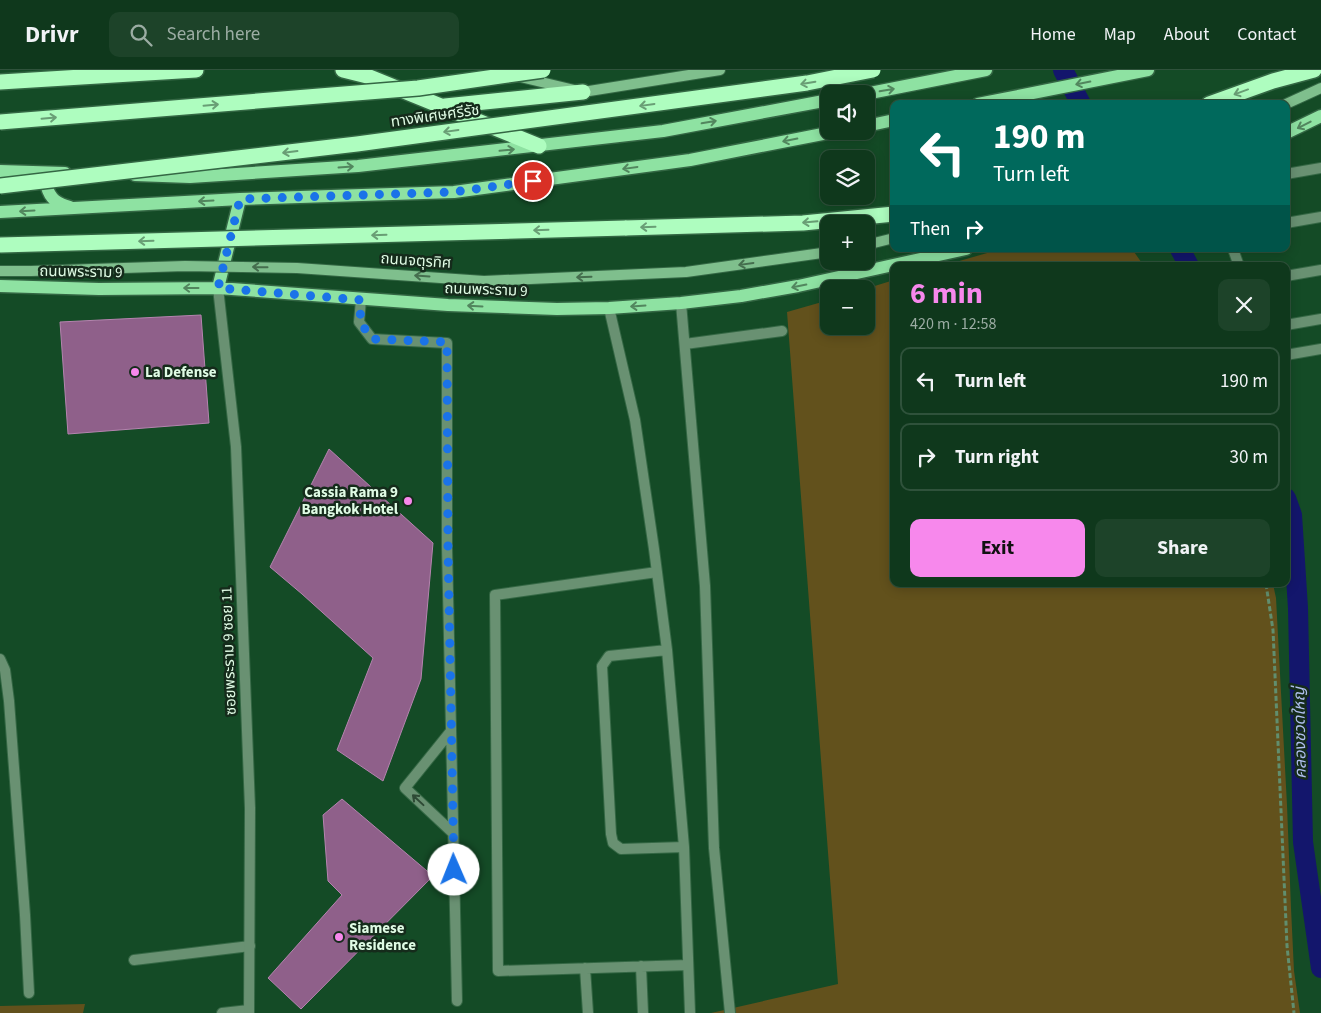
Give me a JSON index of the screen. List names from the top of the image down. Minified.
{"streets":{"highway":["ทางพิเศษศรีรัช"],"main road":["ถนนจตุรทิศ","ถนนพระราม 9"],"street":["ซอยพระราม 9 ซอย 11"]},"crossings":[["ถนนพระราม 9","ซอยพระราม 9 ซอย 11"]],"water":["คลองชวดใหญ่"],"places":["La Defense","Cassia Rama 9 Bangkok Hotel","Siamese Residence"],"page":{"header":"Drivr","search":"Search here","nav":["Home","Map","About","Contact"],"map_buttons":["+","−"],"turn":["190 m","Turn left"],"then":"Then","heading":["6 min","420 m · 12:58"],"list":[{"name":"Turn left","value":"190 m"},{"name":"Turn right","value":"30 m"}],"buttons":["Exit","Share"]}}
